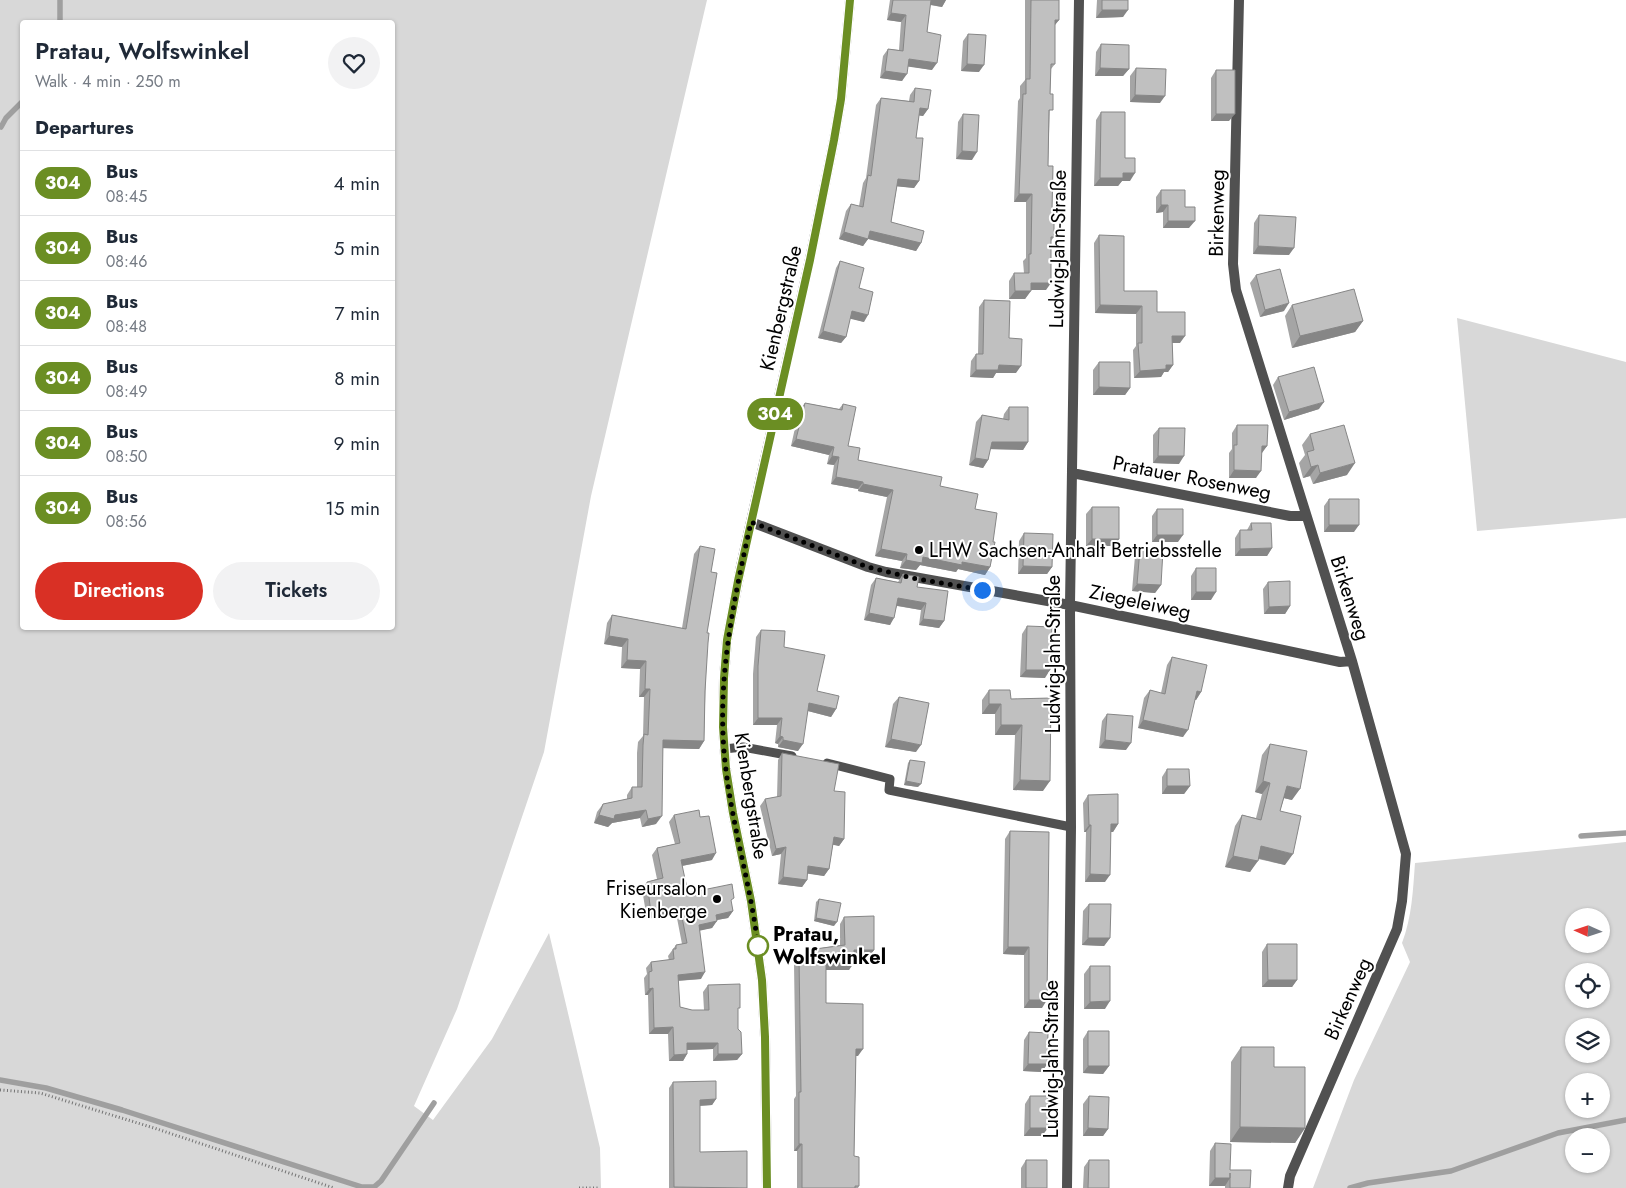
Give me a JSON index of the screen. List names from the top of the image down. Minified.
{"streets":{"main road":["Kienbergstraße"],"street":["Birkenweg","Ludwig-Jahn-Straße","Pratauer Rosenweg","Ziegeleiweg"]},"crossings":[["Birkenweg","Pratauer Rosenweg"],["Birkenweg","Ziegeleiweg"],["Ludwig-Jahn-Straße","Pratauer Rosenweg"],["Ludwig-Jahn-Straße","Ziegeleiweg"],["Kienbergstraße","Ziegeleiweg"]],"places":["LHW Sachsen-Anhalt Betriebsstelle","Friseursalon Kienberge","Pratau, Wolfswinkel"],"lines":["bus line 304"],"north":"left","page":{"on_map":"304","heading":[["Pratau, Wolfswinkel","Walk · 4 min · 250 m"],"Departures"],"list":[{"mark":"304","name":"Bus","note":"08:45","value":"4 min"},{"mark":"304","name":"Bus","note":"08:46","value":"5 min"},{"mark":"304","name":"Bus","note":"08:48","value":"7 min"},{"mark":"304","name":"Bus","note":"08:49","value":"8 min"},{"mark":"304","name":"Bus","note":"08:50","value":"9 min"},{"mark":"304","name":"Bus","note":"08:56","value":"15 min"}],"buttons":["Directions","Tickets"],"map_buttons":["+","−"]}}
